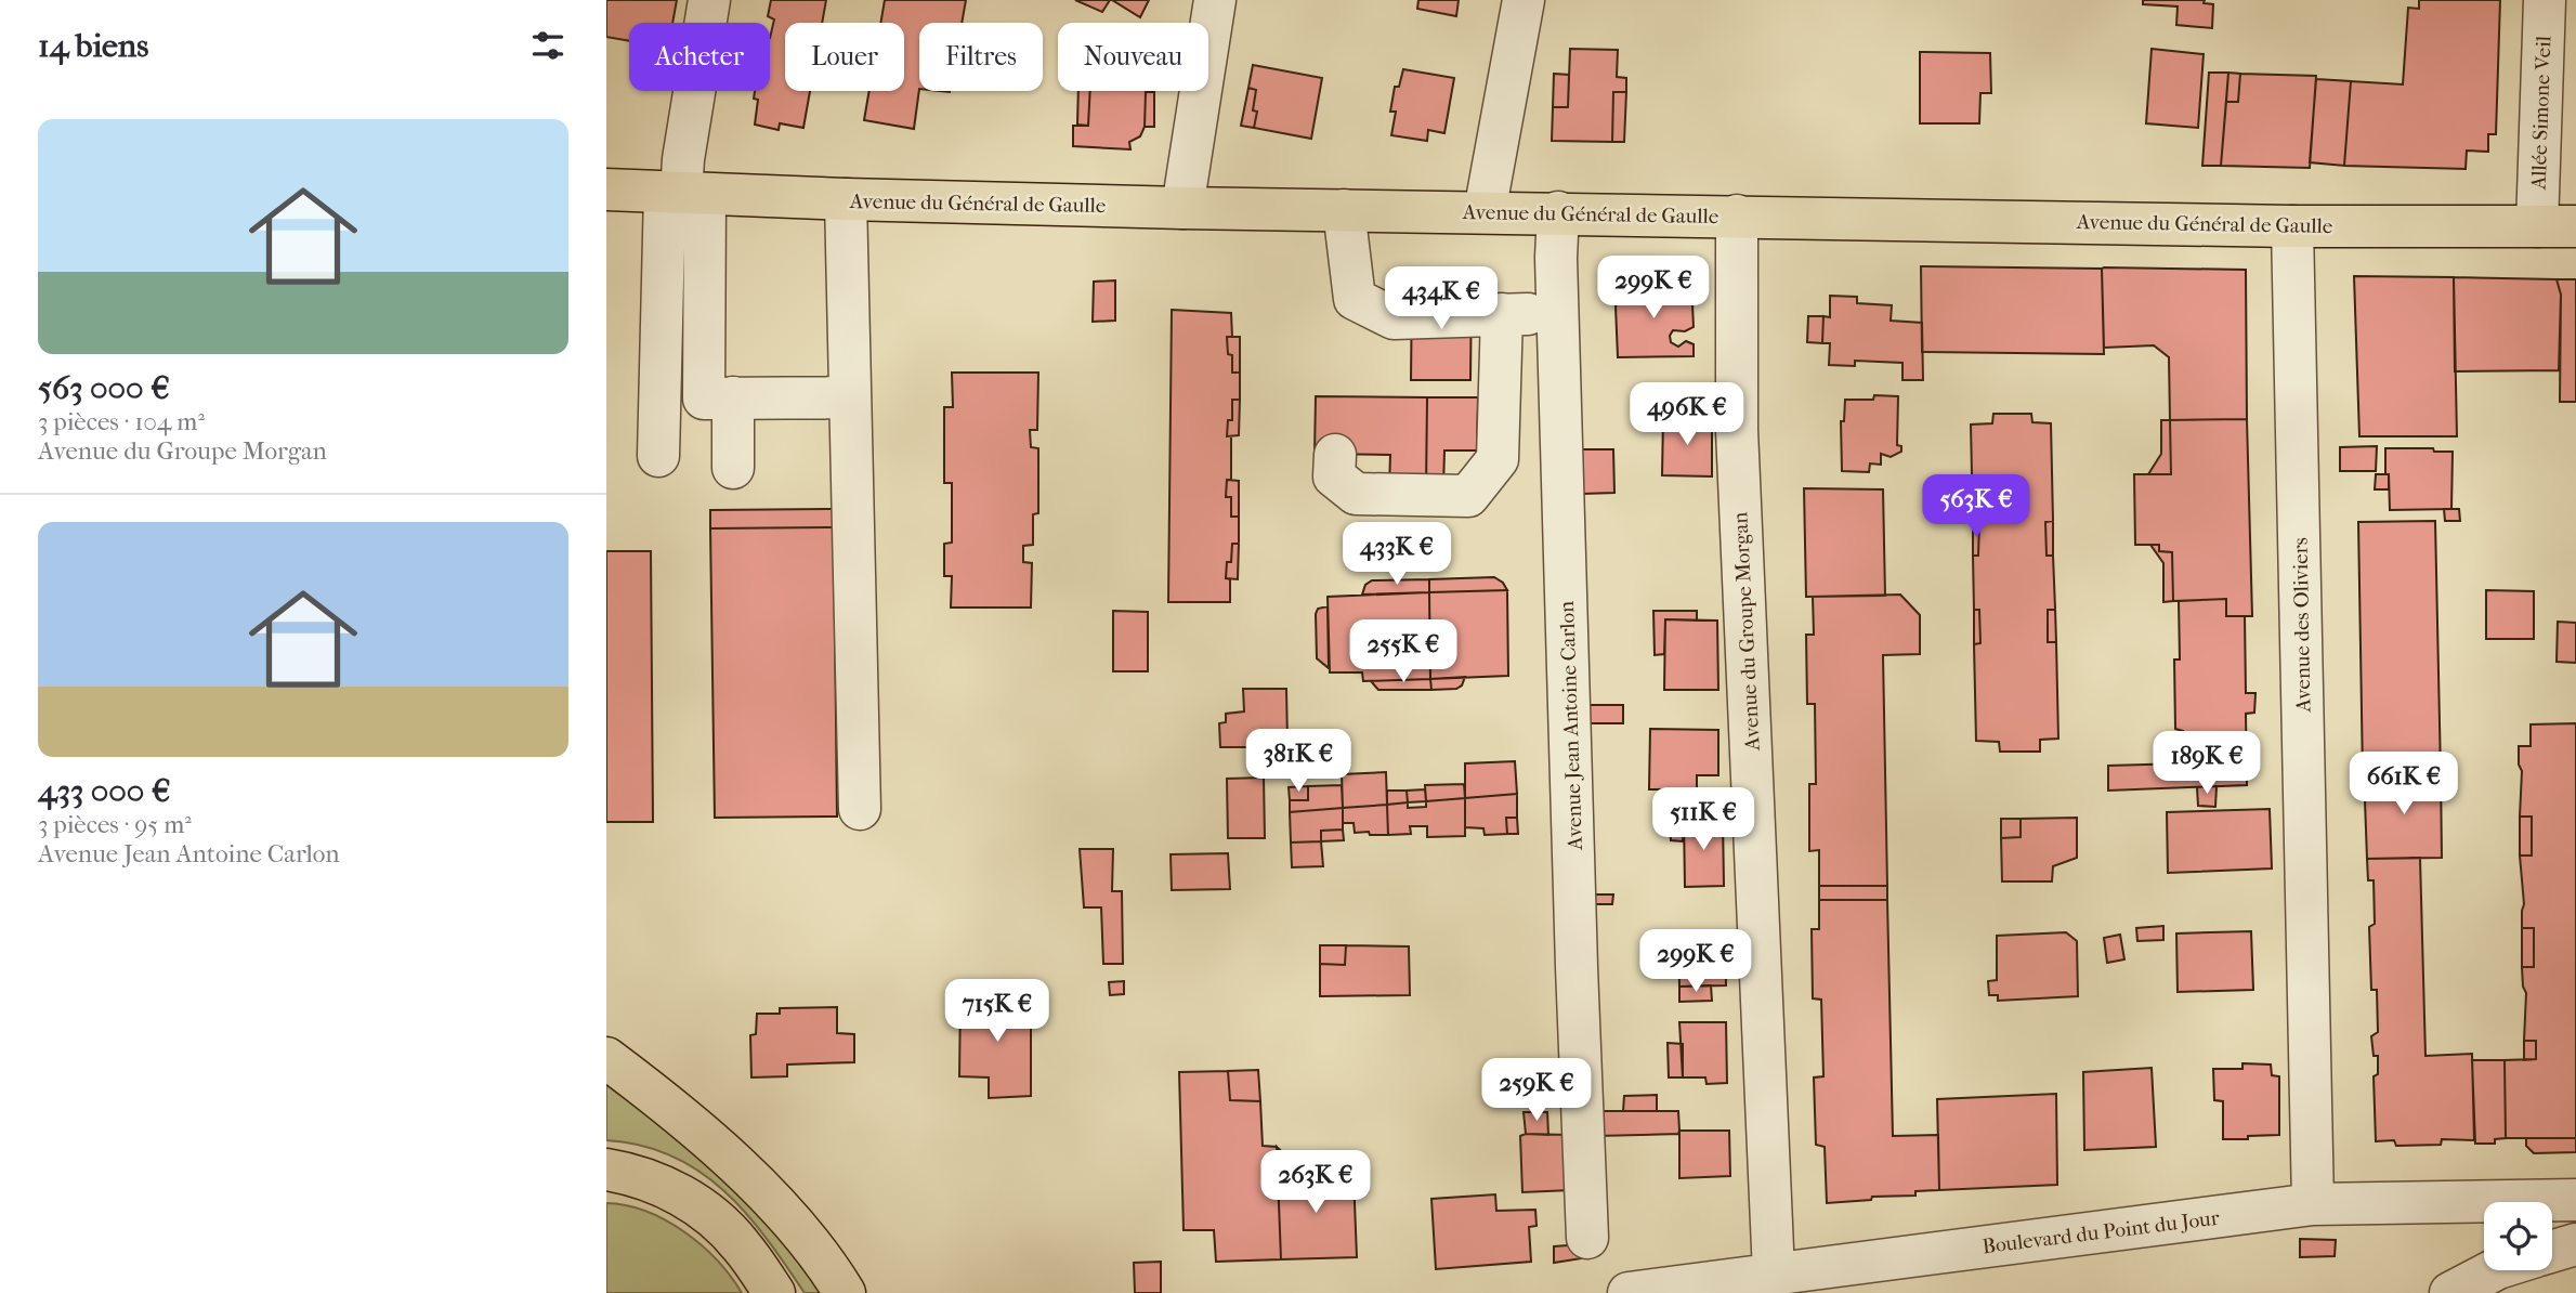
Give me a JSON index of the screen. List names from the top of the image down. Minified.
{"streets":{"main road":["Avenue du Général de Gaulle"],"street":["Allée Simone Veil","Avenue des Oliviers","Avenue du Groupe Morgan","Avenue Jean Antoine Carlon","Boulevard du Point du Jour"]},"crossings":[["Allée Simone Veil","Avenue du Général de Gaulle"],["Avenue du Général de Gaulle","Avenue des Oliviers"],["Avenue du Général de Gaulle","Avenue du Groupe Morgan"],["Avenue du Général de Gaulle","Avenue Jean Antoine Carlon"],["Avenue des Oliviers","Boulevard du Point du Jour"],["Avenue du Groupe Morgan","Boulevard du Point du Jour"]],"page":{"heading":"14 biens","chip":["Acheter","Louer","Filtres","Nouveau"],"list":[{"name":"563 000 €","note":"3 pièces · 104 m² · Avenue du Groupe Morgan"},{"name":"433 000 €","note":"3 pièces · 95 m² · Avenue Jean Antoine Carlon"}],"price":["299K €","434K €","496K €","563K €","433K €","255K €","381K €","189K €","661K €","511K €","299K €","715K €","259K €","263K €"]}}
